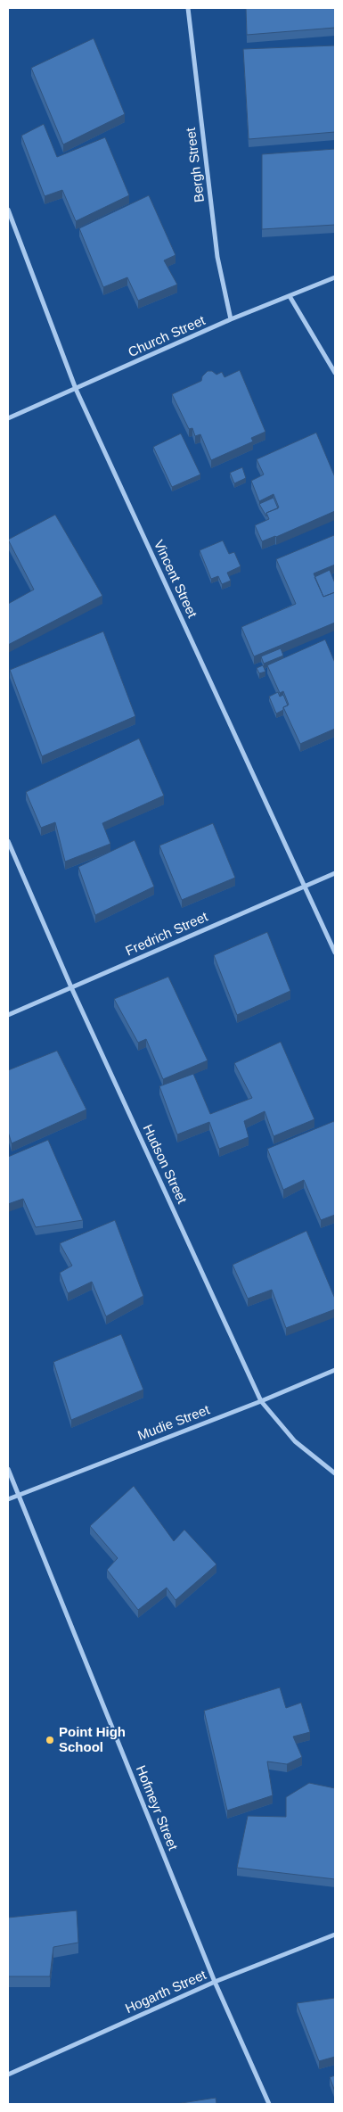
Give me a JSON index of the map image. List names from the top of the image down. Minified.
{"streets":{"street":["Bergh Street","Church Street","Vincent Street","Fredrich Street","Hudson Street","Mudie Street","Hofmeyr Street","Hogarth Street"]},"crossings":[["Bergh Street","Church Street"],["Church Street","Vincent Street"],["Vincent Street","Fredrich Street"],["Fredrich Street","Hudson Street"],["Hudson Street","Mudie Street"],["Mudie Street","Hofmeyr Street"],["Hofmeyr Street","Hogarth Street"]],"places":["Point High School"]}
